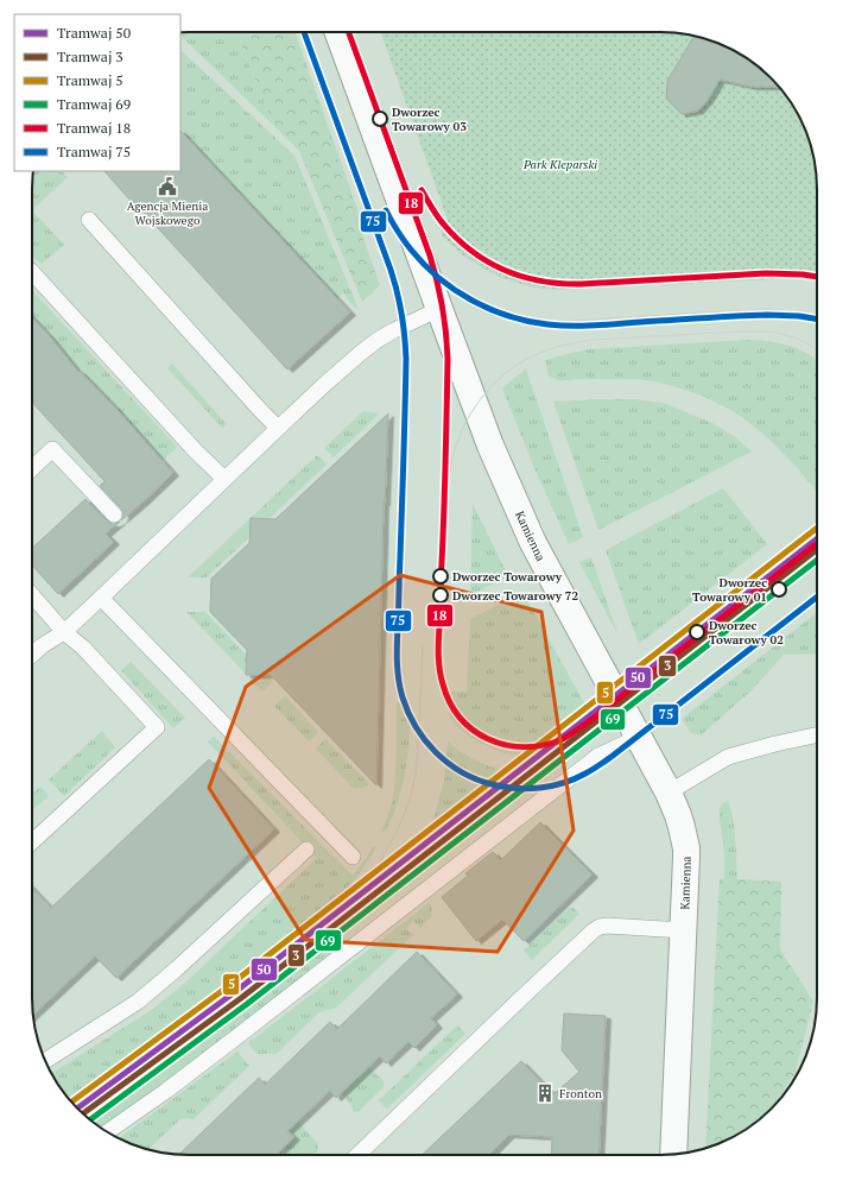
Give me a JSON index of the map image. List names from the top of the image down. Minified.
{"streets":{"street":["Kamienna"]},"parks":["Park Kleparski"],"places":{"other":["Dworzec Towarowy 03","Dworzec Towarowy","Dworzec Towarowy 01","Dworzec Towarowy 72","Dworzec Towarowy 02"],"public building":["Agencja Mienia Wojskowego"],"building":["Fronton"]},"lines":["tram line 18","tram line 75","tram line 5","tram line 50","tram line 3","tram line 69"],"legend":["Tramwaj 50","Tramwaj 3","Tramwaj 5","Tramwaj 69","Tramwaj 18","Tramwaj 75"]}
